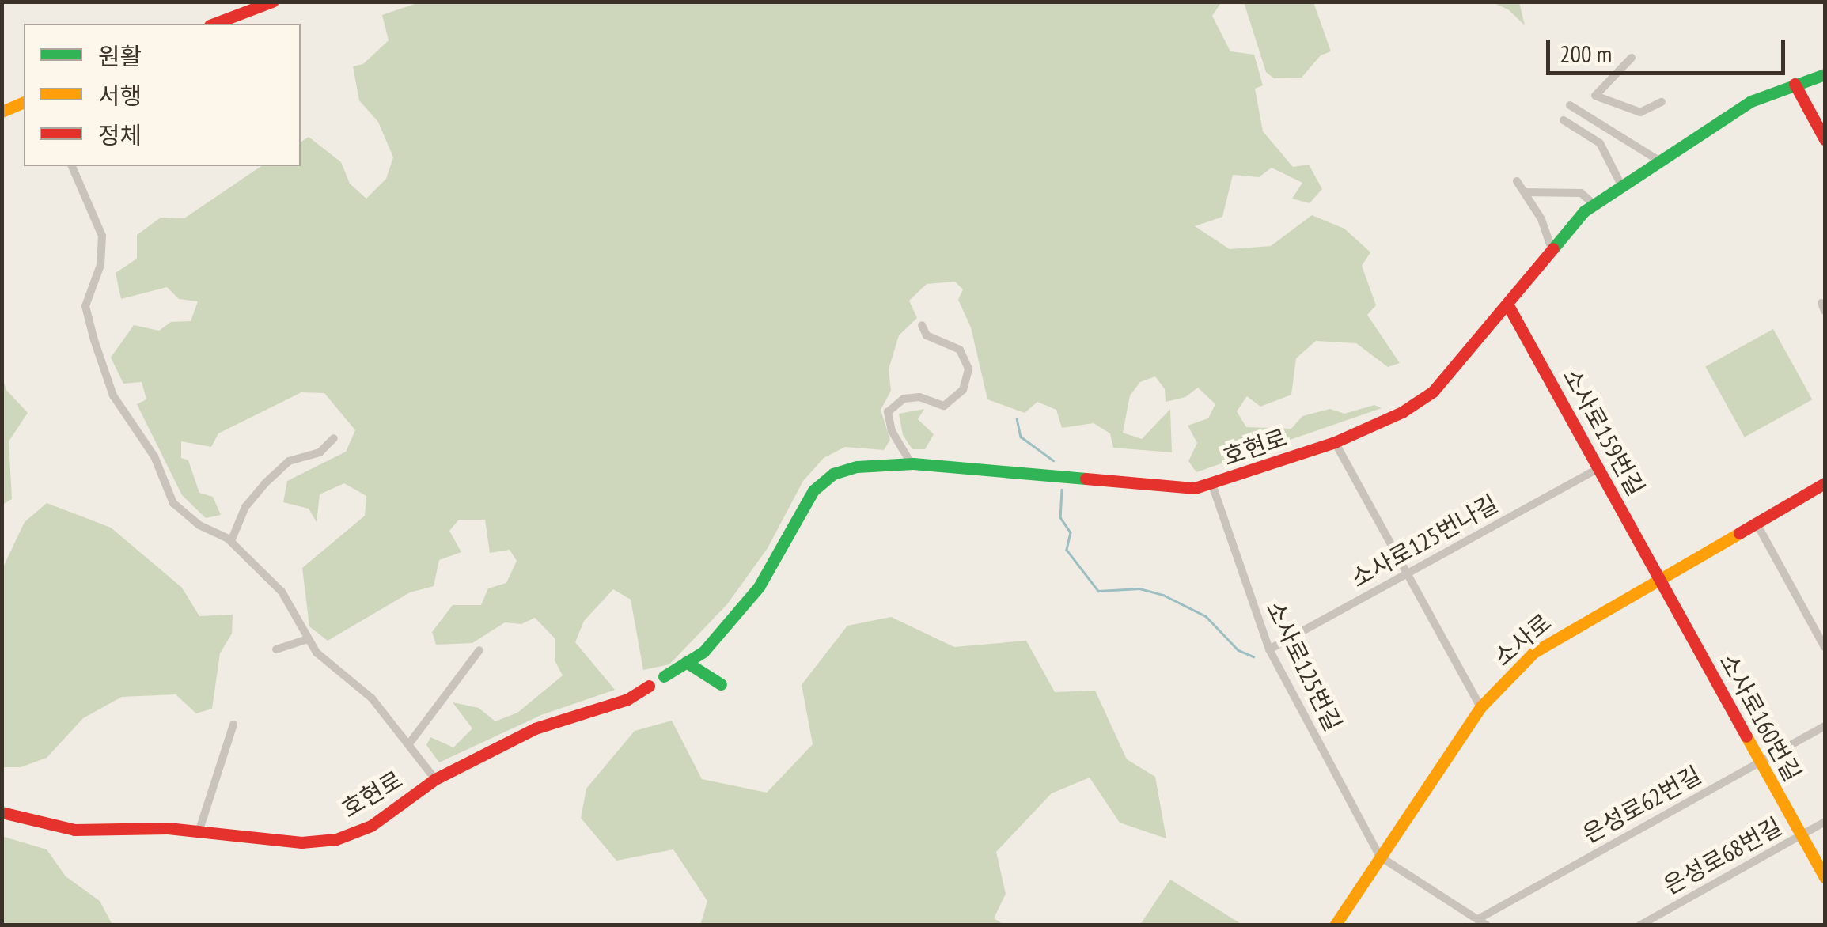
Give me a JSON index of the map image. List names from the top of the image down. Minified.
{"streets":{"main road":["소사로159번길","호현로","소사로","소사로160번길"],"street":["소사로125번나길","소사로125번길","은성로62번길","은성로68번길"]},"crossings":[["소사로159번길","호현로"],["소사로159번길","소사로125번나길"],["소사로159번길","소사로"],["소사로159번길","소사로160번길"],["호현로","소사로125번길"],["소사로125번나길","소사로125번길"],["소사로","소사로125번길"],["소사로","소사로160번길"],["소사로160번길","은성로62번길"],["소사로160번길","은성로68번길"]],"legend":["원활","서행","정체"],"scale_bar":"200 m"}
